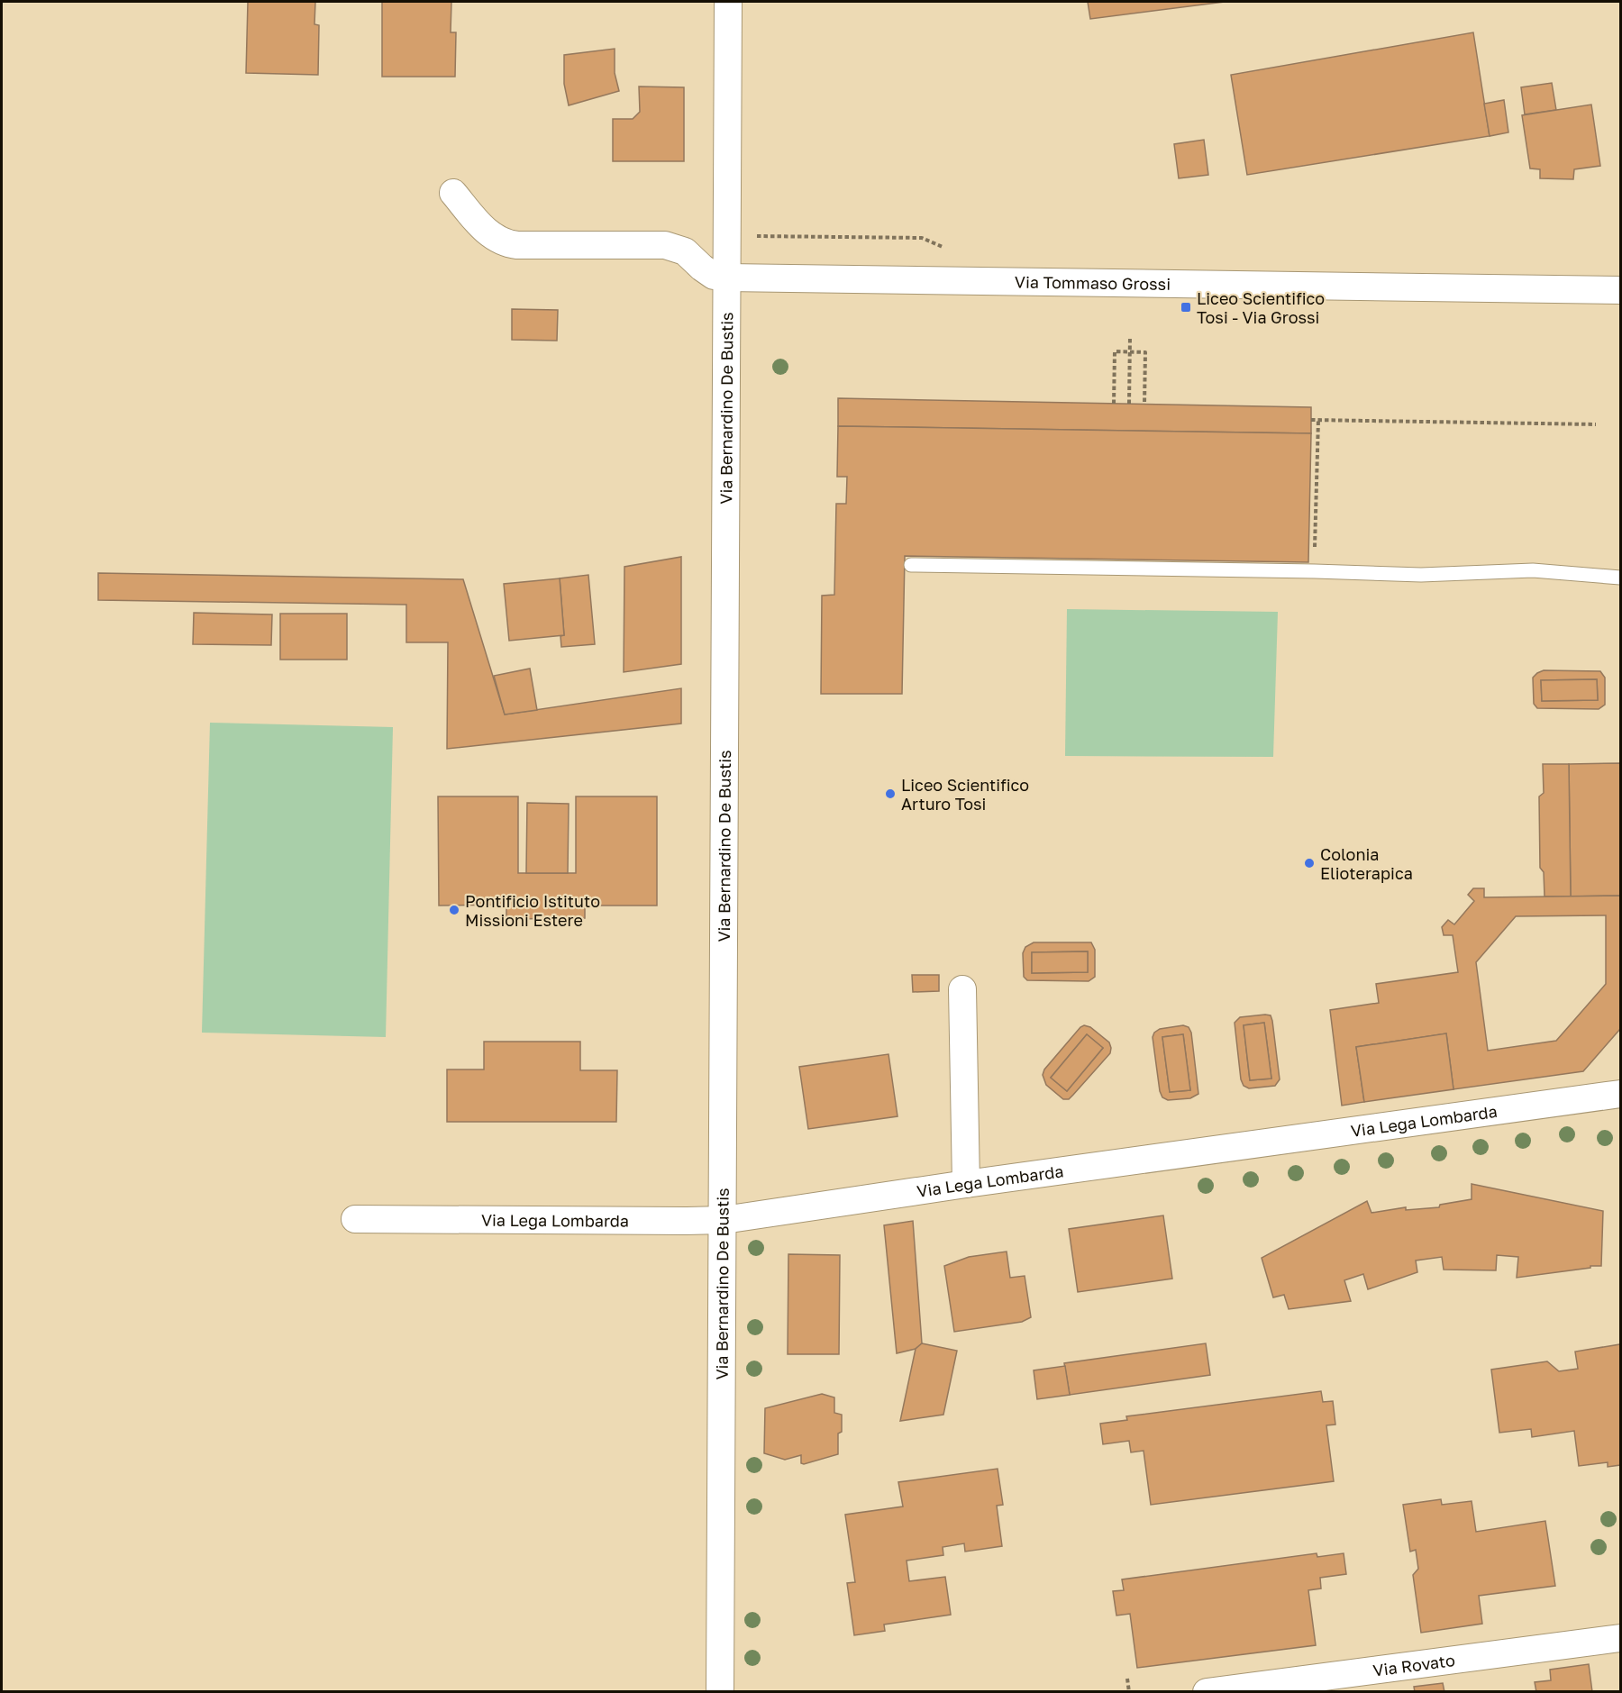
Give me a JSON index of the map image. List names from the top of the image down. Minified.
{"streets":{"street":["Via Tommaso Grossi","Via Bernardino De Bustis","Via Lega Lombarda","Via Rovato"]},"crossings":[["Via Tommaso Grossi","Via Bernardino De Bustis"],["Via Bernardino De Bustis","Via Lega Lombarda"]],"places":{"transit":["Liceo Scientifico Tosi - Via Grossi"],"other":["Liceo Scientifico Arturo Tosi","Colonia Elioterapica","Pontificio Istituto Missioni Estere"]}}
